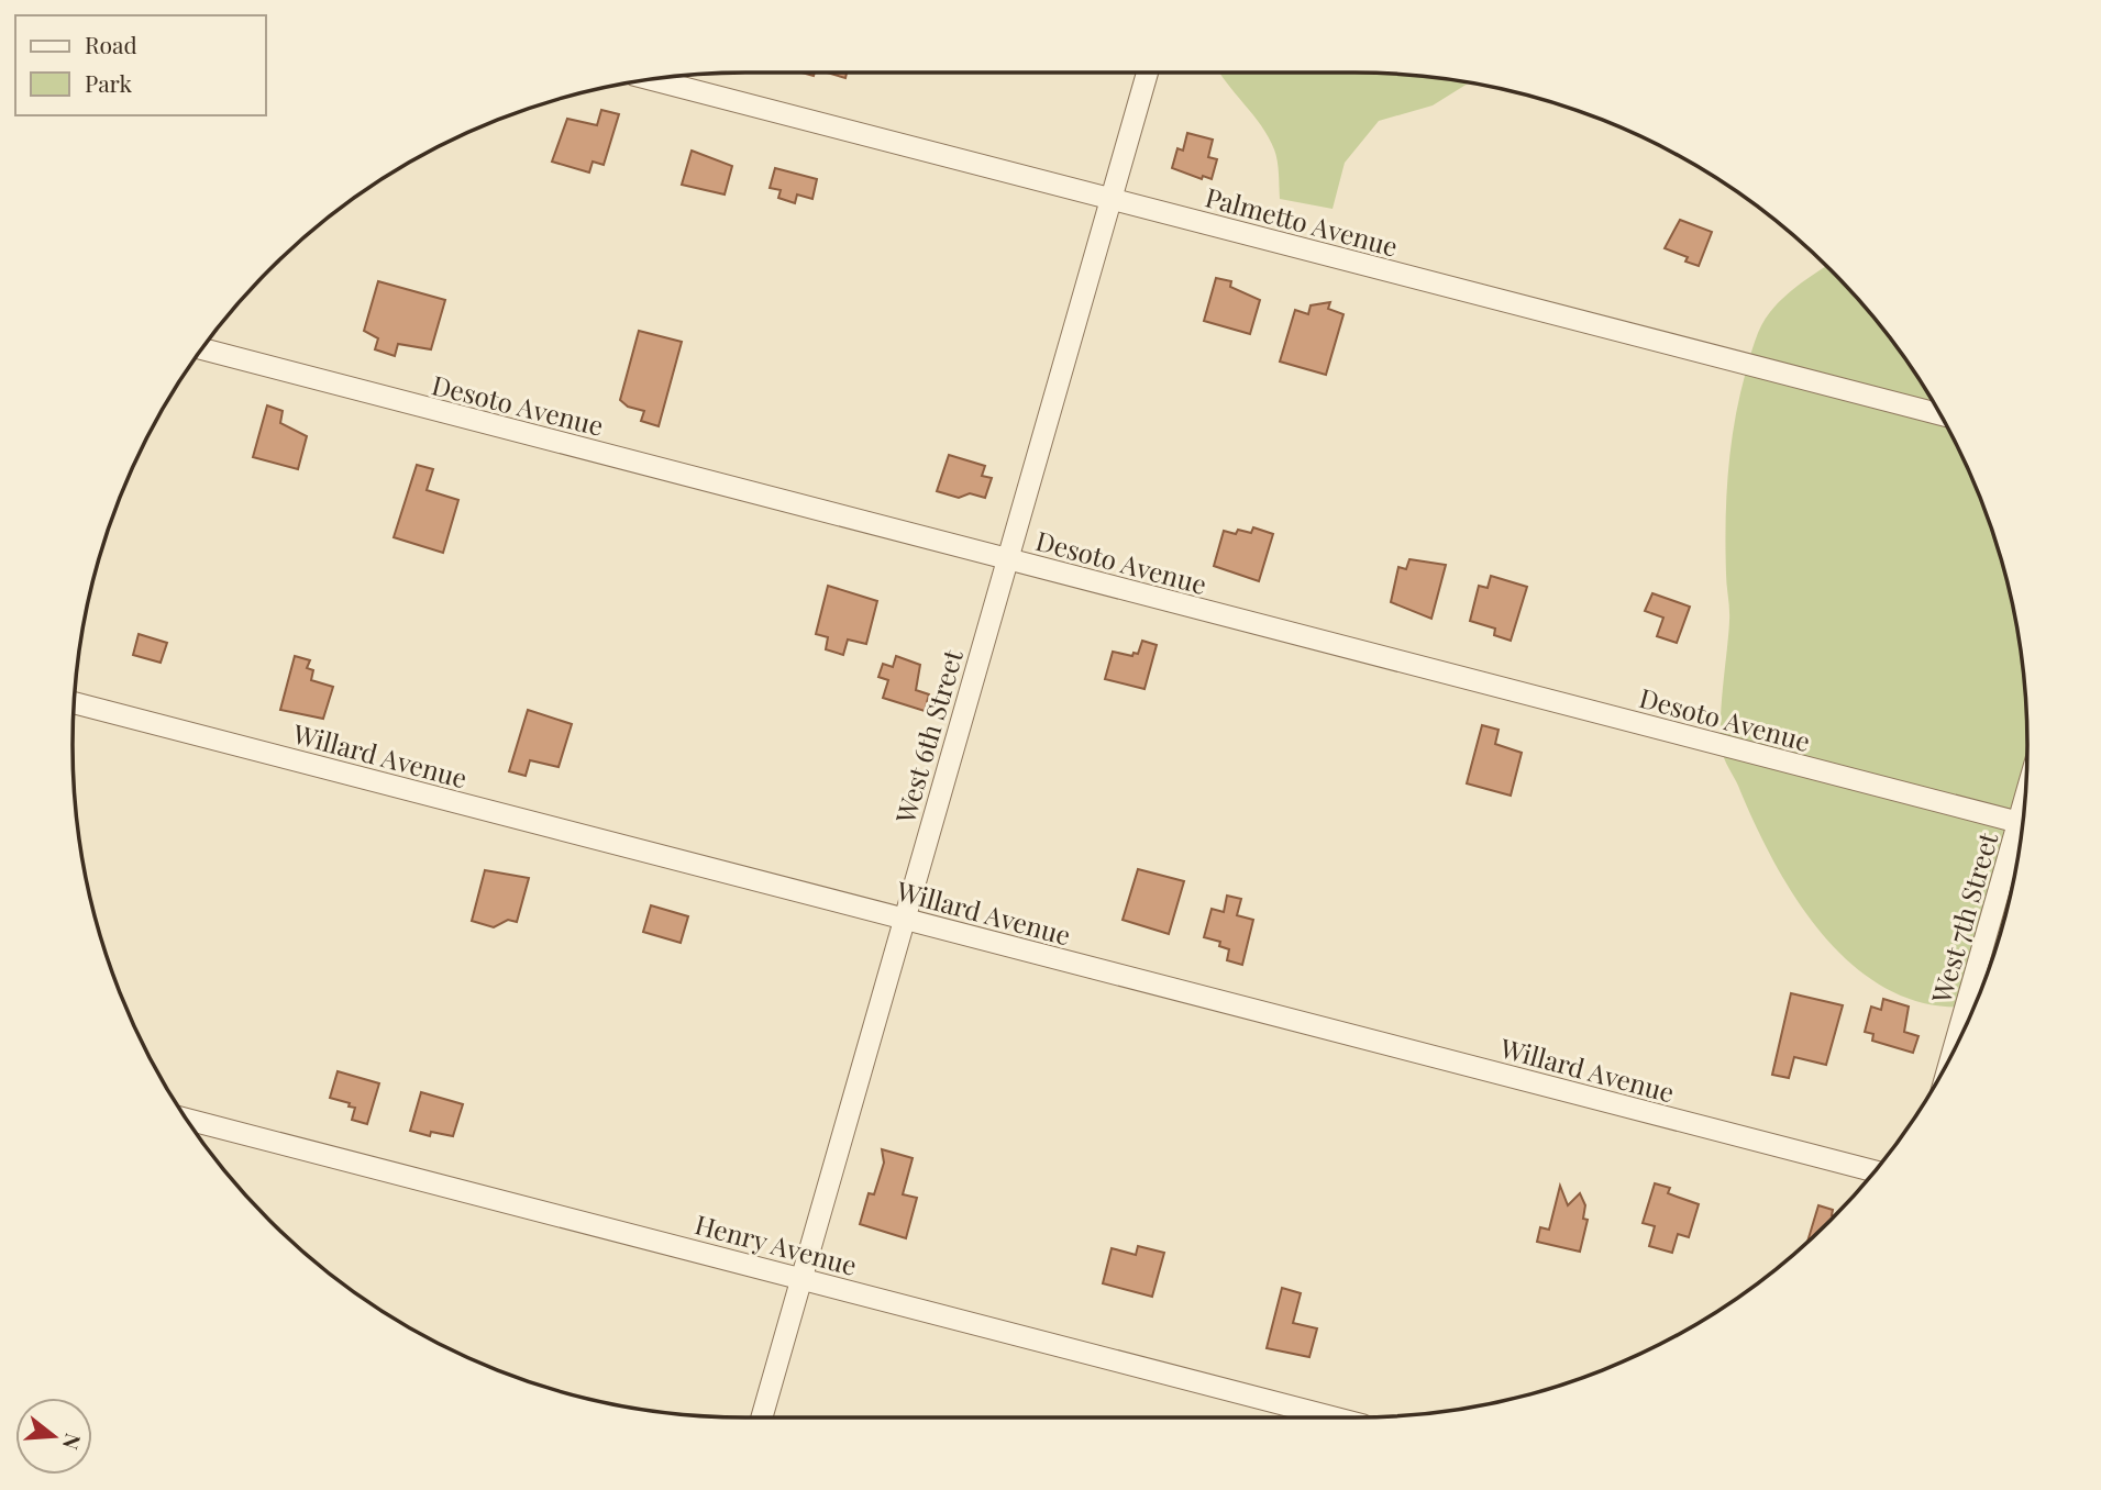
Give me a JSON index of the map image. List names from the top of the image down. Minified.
{"streets":{"street":["Palmetto Avenue","Desoto Avenue","West 6th Street","Willard Avenue","West 7th Street","Henry Avenue"]},"crossings":[["Palmetto Avenue","West 6th Street"],["Desoto Avenue","West 6th Street"],["West 6th Street","Willard Avenue"],["West 6th Street","Henry Avenue"]],"legend":["Road","Park"],"north":"right"}
